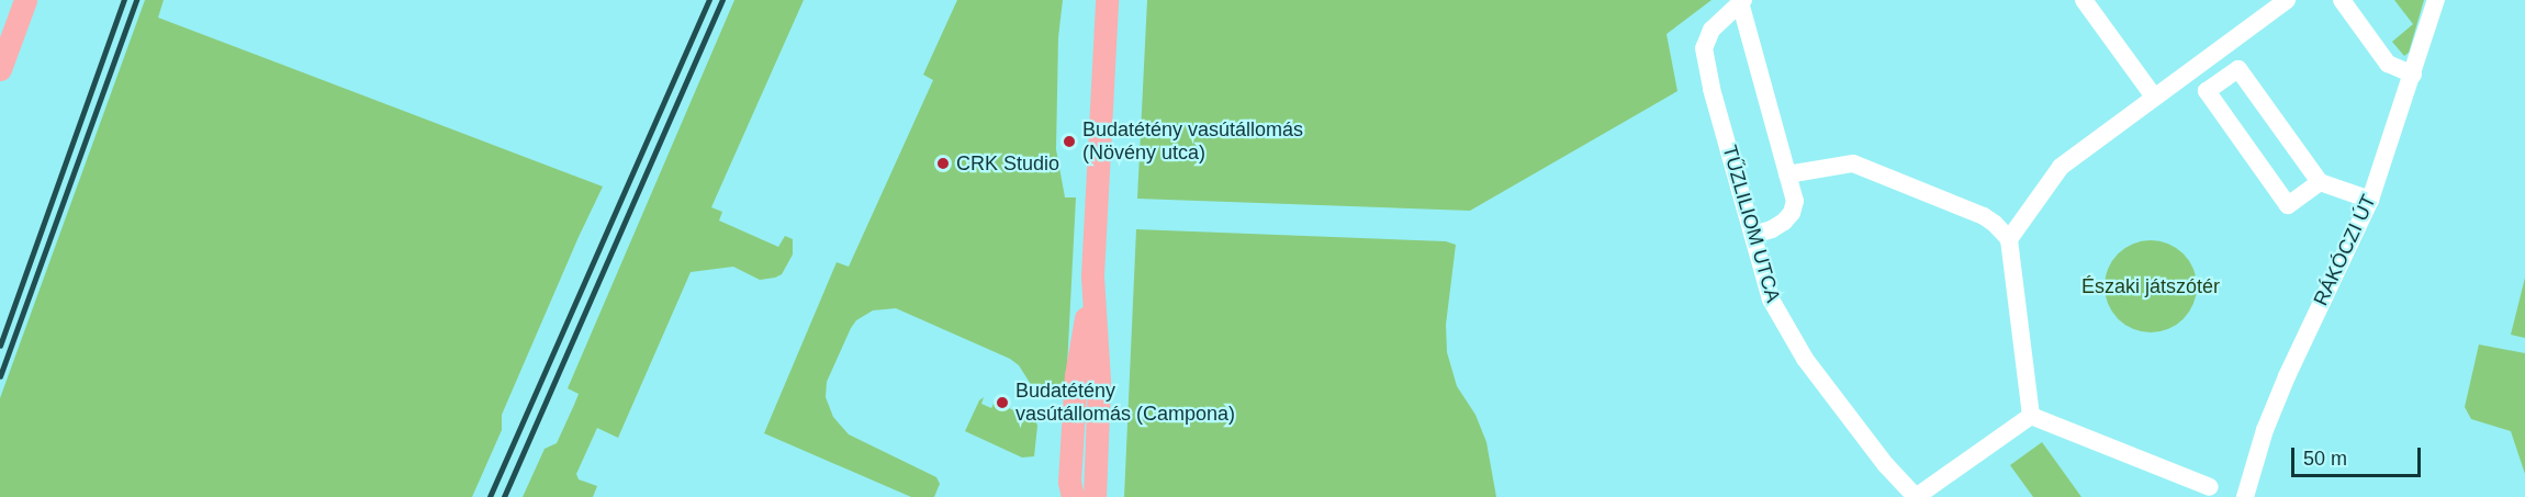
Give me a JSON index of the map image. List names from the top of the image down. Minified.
{"streets":{"street":["TŰZLILIOM UTCA","RÁKÓCZI ÚT"]},"parks":["Északi játszótér"],"places":["Budatétény vasútállomás (Növény utca)","CRK Studio","Budatétény vasútállomás (Campona)"],"scale_bar":"50 m"}
